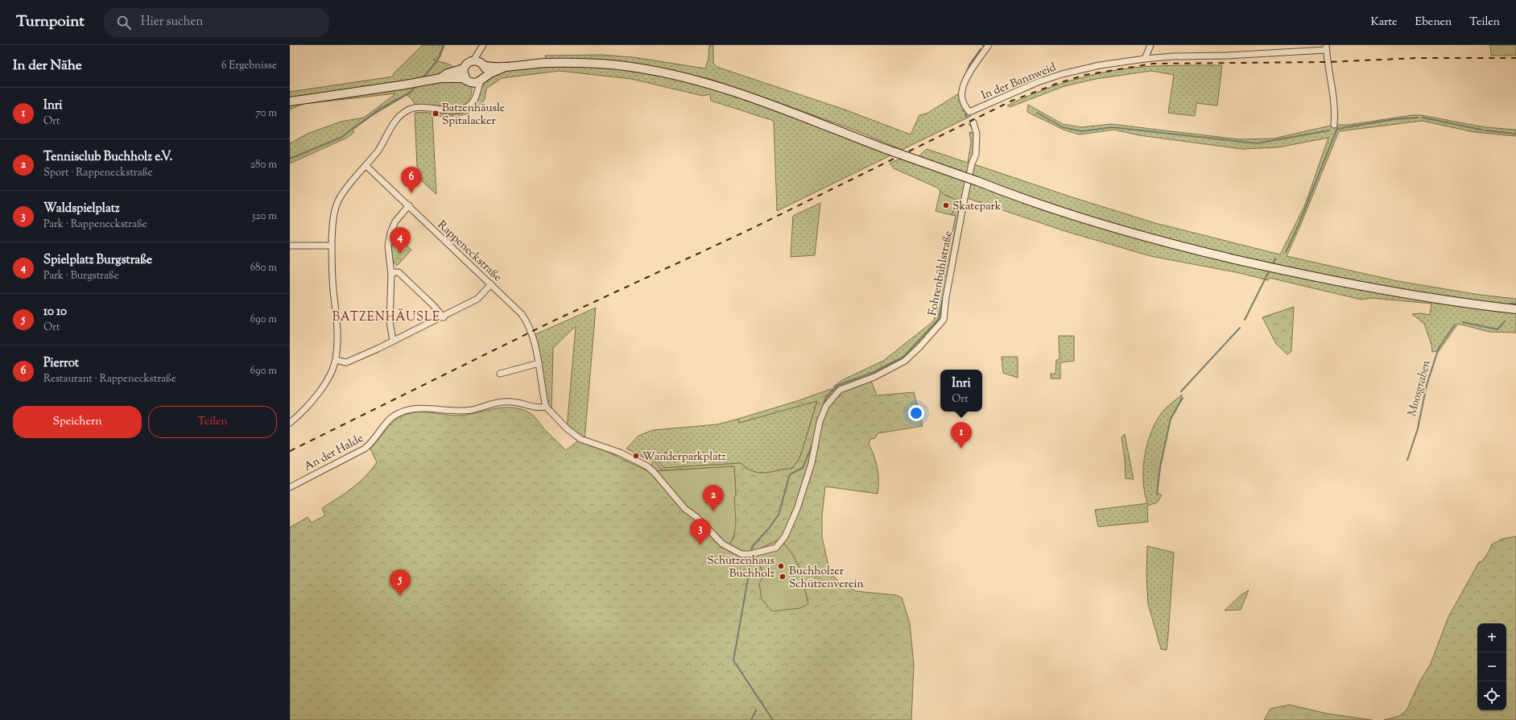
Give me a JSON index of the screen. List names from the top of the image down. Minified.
{"streets":{"street":["In der Bannweid","Rappeneckstraße","Fohrenbühlstraße","An der Halde"]},"crossings":[["Rappeneckstraße","Fohrenbühlstraße"],["Rappeneckstraße","An der Halde"],["Fohrenbühlstraße","An der Halde"]],"districts":["BATZENHÄUSLE"],"water":["Moosgraben"],"places":{"transit":["Batzenhäusle Spitalacker"],"other":["Skatepark","Wanderparkplatz","Schützenhaus Buchholz","Buchholzer Schützenverein"]},"page":{"header":"Turnpoint","search":"Hier suchen","nav":["Karte","Ebenen","Teilen"],"heading":["In der Nähe","6 Ergebnisse"],"list":[{"mark":"1","name":"Inri","note":"Ort","value":"70 m"},{"mark":"2","name":"Tennisclub Buchholz e.V.","note":"Sport · Rappeneckstraße","value":"280 m"},{"mark":"3","name":"Waldspielplatz","note":"Park · Rappeneckstraße","value":"320 m"},{"mark":"4","name":"Spielplatz Burgstraße","note":"Park · Burgstraße","value":"680 m"},{"mark":"5","name":"10 10","note":"Ort","value":"690 m"},{"mark":"6","name":"Pierrot","note":"Restaurant · Rappeneckstraße","value":"690 m"}],"pins":["6","4","1","2","3","5"],"popup":["Inri","Ort"],"buttons":["Speichern","Teilen"],"map_buttons":["+","−"]}}
